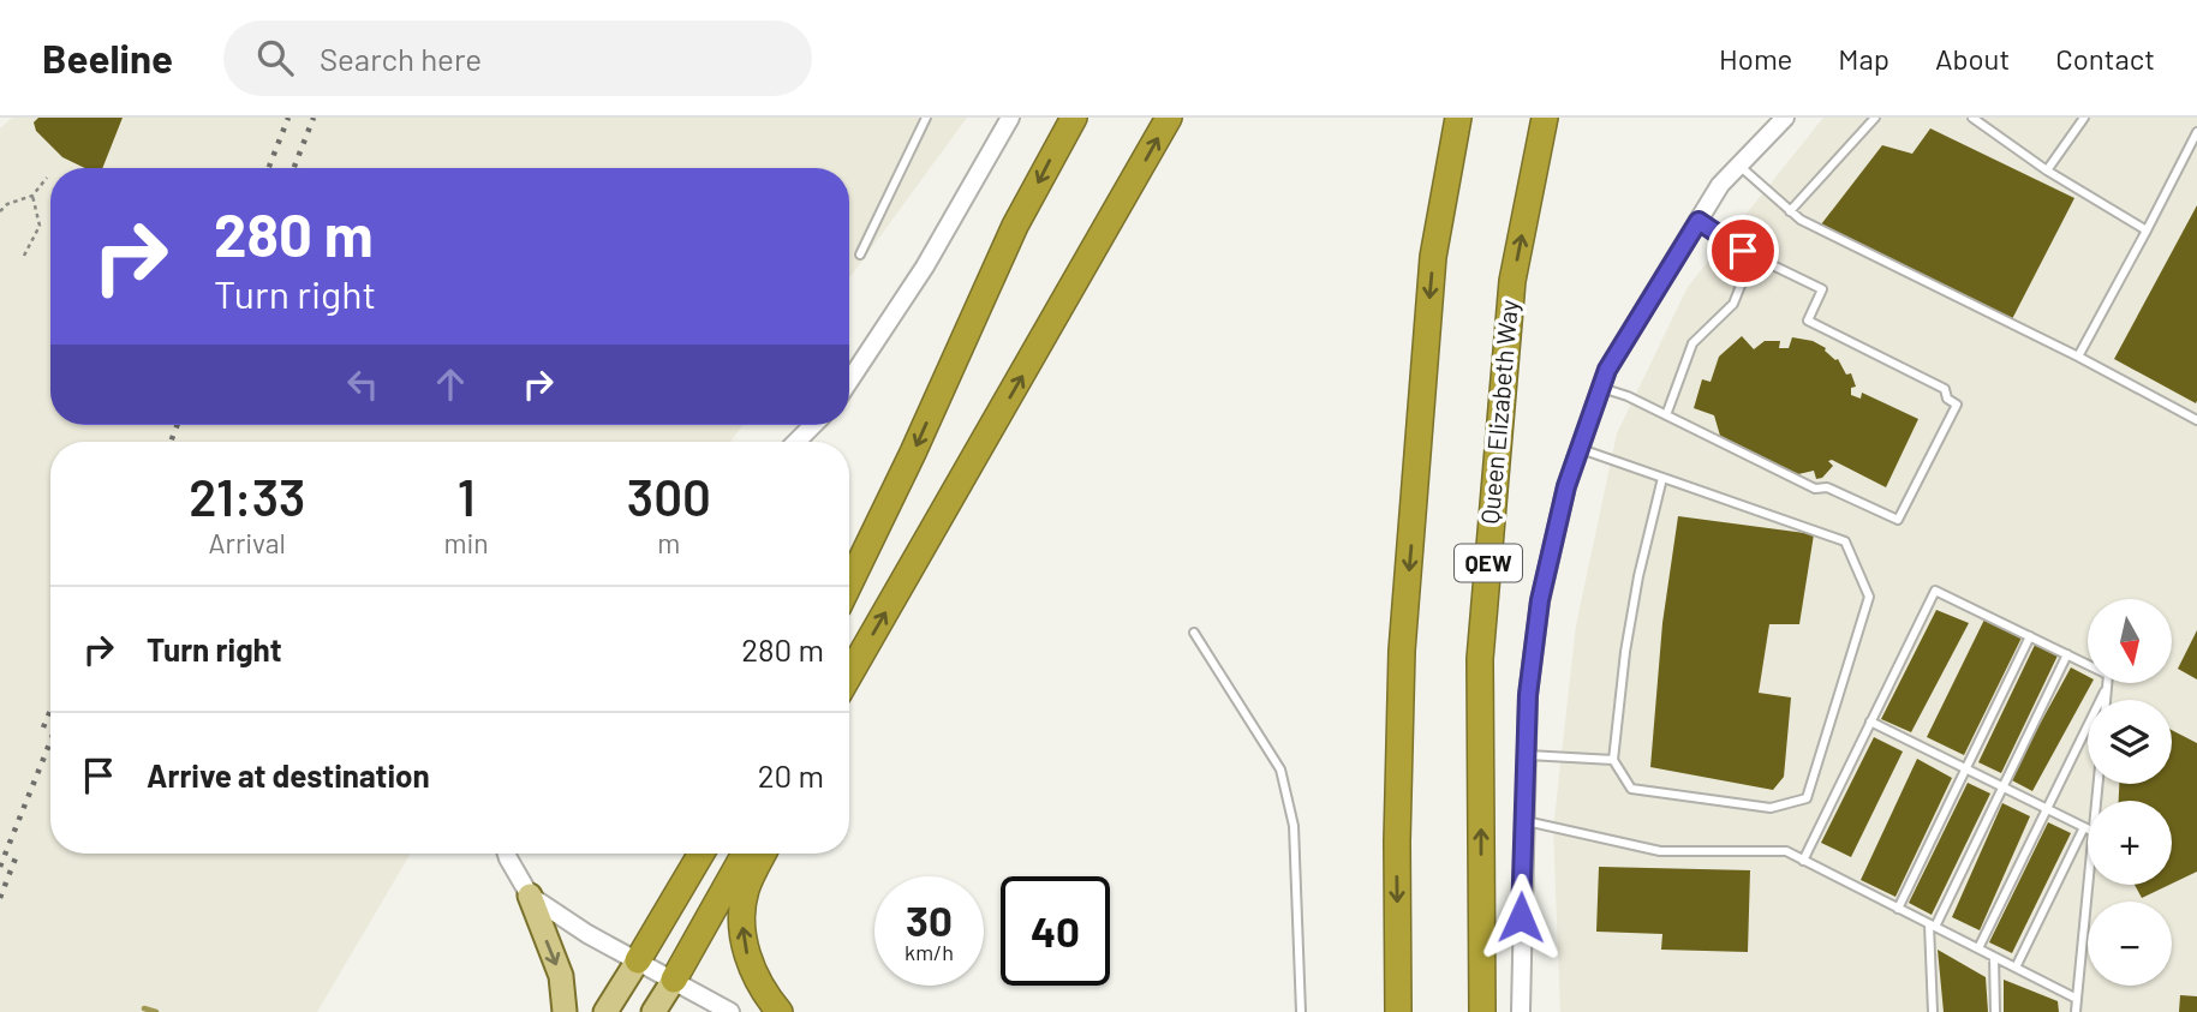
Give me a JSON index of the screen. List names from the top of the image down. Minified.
{"streets":{"highway":["Queen Elizabeth Way","QEW"]},"north":"bottom","page":{"header":"Beeline","search":"Search here","nav":["Home","Map","About","Contact"],"turn":["280 m","Turn right"],"eta":["21:33","Arrival","1","min","300","m"],"list":[{"name":"Turn right","value":"280 m"},{"name":"Arrive at destination","value":"20 m"}],"map_buttons":["+","−"],"speed":"30 km/h","limit":"40"}}
